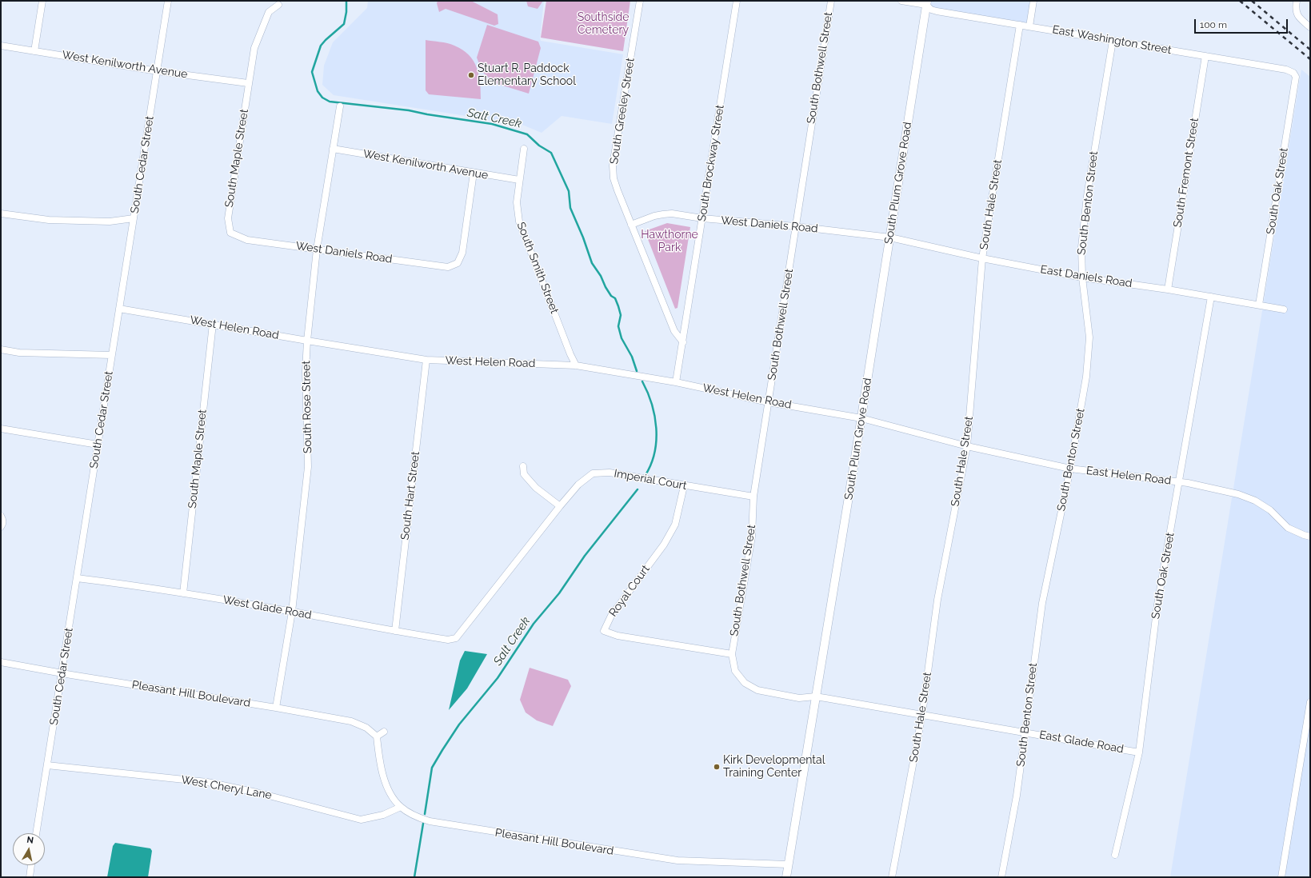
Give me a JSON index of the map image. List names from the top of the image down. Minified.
{"streets":{"main road":["South Plum Grove Road"],"street":["East Washington Street","West Kenilworth Avenue","South Bothwell Street","South Greeley Street","South Maple Street","South Brockway Street","South Cedar Street","South Fremont Street","South Oak Street","South Benton Street","South Hale Street","West Daniels Road","South Smith Street","East Daniels Road","West Helen Road","South Rose Street","East Helen Road","Imperial Court","South Hart Street","Royal Court","West Glade Road","Pleasant Hill Boulevard","East Glade Road","West Cheryl Lane"]},"crossings":[["East Washington Street","South Fremont Street"],["East Washington Street","South Plum Grove Road"],["East Washington Street","South Oak Street"],["East Washington Street","South Benton Street"],["East Washington Street","South Hale Street"],["West Kenilworth Avenue","South Maple Street"],["West Kenilworth Avenue","South Cedar Street"],["West Kenilworth Avenue","West Daniels Road"],["West Kenilworth Avenue","South Smith Street"],["West Kenilworth Avenue","South Rose Street"],["South Bothwell Street","South Plum Grove Road"],["South Bothwell Street","West Daniels Road"],["South Bothwell Street","West Helen Road"],["South Bothwell Street","Imperial Court"],["South Bothwell Street","Royal Court"],["South Bothwell Street","East Glade Road"],["South Greeley Street","South Brockway Street"],["South Greeley Street","West Daniels Road"],["South Maple Street","West Daniels Road"],["South Maple Street","West Helen Road"],["South Maple Street","West Glade Road"],["South Brockway Street","West Daniels Road"],["South Brockway Street","West Helen Road"],["South Cedar Street","West Helen Road"],["South Cedar Street","West Glade Road"],["South Cedar Street","Pleasant Hill Boulevard"],["South Cedar Street","West Cheryl Lane"],["South Fremont Street","East Daniels Road"],["South Plum Grove Road","West Daniels Road"],["South Plum Grove Road","East Daniels Road"],["South Plum Grove Road","West Helen Road"],["South Plum Grove Road","East Helen Road"],["South Plum Grove Road","Pleasant Hill Boulevard"],["South Plum Grove Road","East Glade Road"],["South Oak Street","East Daniels Road"],["South Oak Street","East Helen Road"],["South Oak Street","East Glade Road"],["South Benton Street","East Daniels Road"],["South Benton Street","East Helen Road"],["South Benton Street","East Glade Road"],["South Hale Street","East Daniels Road"],["South Hale Street","East Helen Road"],["South Hale Street","East Glade Road"],["West Daniels Road","East Daniels Road"],["West Daniels Road","South Rose Street"],["South Smith Street","West Helen Road"],["West Helen Road","South Rose Street"],["West Helen Road","East Helen Road"],["West Helen Road","South Hart Street"],["South Rose Street","West Glade Road"],["South Rose Street","Pleasant Hill Boulevard"],["Imperial Court","Royal Court"],["Imperial Court","West Glade Road"],["South Hart Street","West Glade Road"],["Pleasant Hill Boulevard","West Cheryl Lane"]],"water":["Salt Creek"],"parks":["Southside Cemetery","Hawthorne Park"],"places":["Stuart R. Paddock Elementary School","Kirk Developmental Training Center"],"scale_bar":"100 m","north":"top"}
